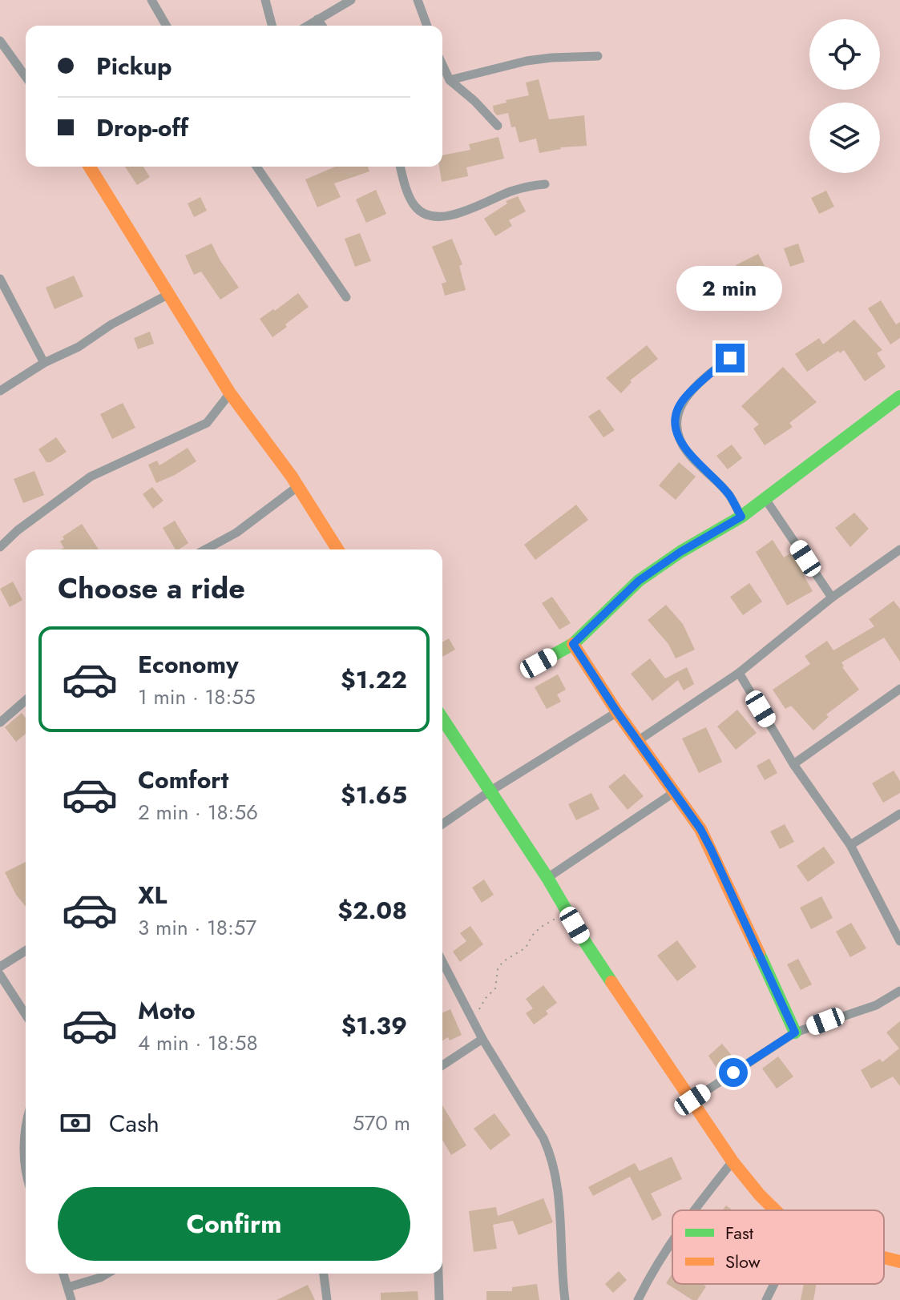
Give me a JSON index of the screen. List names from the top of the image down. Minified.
{"legend":["Fast","Slow"],"page":{"banner":["Pickup","Drop-off"],"bubble":"2 min","heading":"Choose a ride","list":[{"name":"Economy","note":"1 min · 18:55","value":"$1.22"},{"name":"Comfort","note":"2 min · 18:56","value":"$1.65"},{"name":"XL","note":"3 min · 18:57","value":"$2.08"},{"name":"Moto","note":"4 min · 18:58","value":"$1.39"}],"pay":["Cash","570 m"],"buttons":"Confirm"}}
